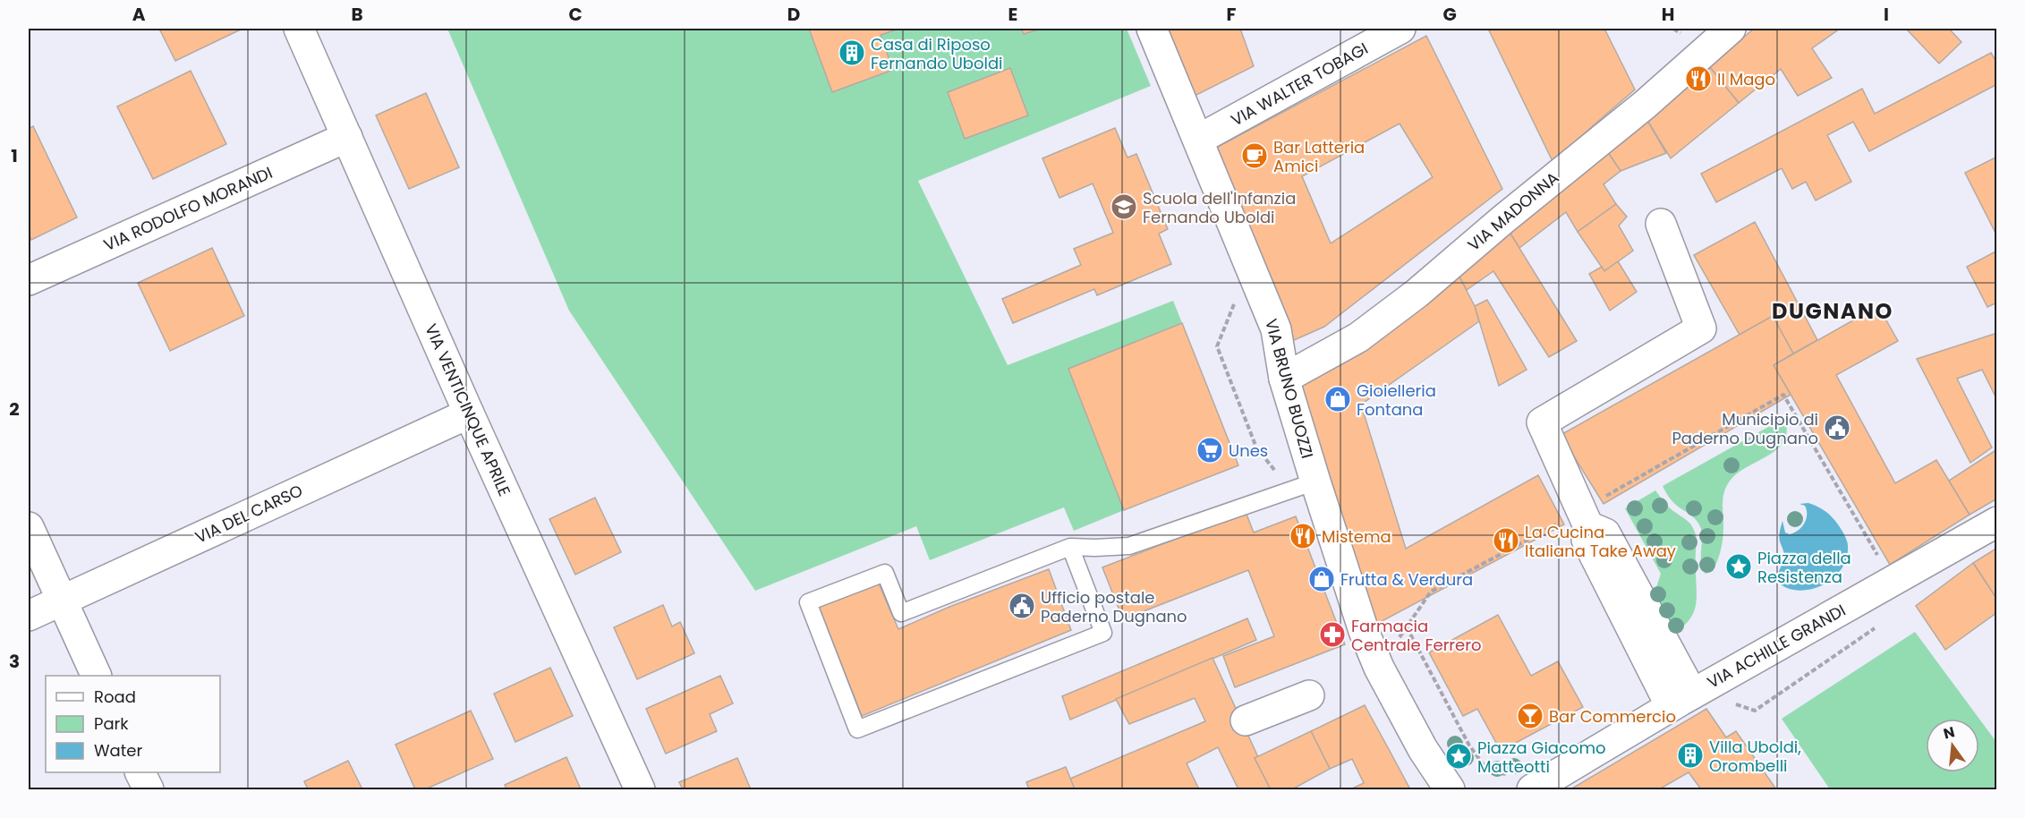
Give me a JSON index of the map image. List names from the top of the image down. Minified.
{"streets":{"street":["VIA WALTER TOBAGI","VIA RODOLFO MORANDI","VIA MADONNA","VIA BRUNO BUOZZI","VIA VENTICINQUE APRILE","VIA DEL CARSO","VIA ACHILLE GRANDI"]},"crossings":[["VIA WALTER TOBAGI","VIA BRUNO BUOZZI"],["VIA RODOLFO MORANDI","VIA VENTICINQUE APRILE"],["VIA MADONNA","VIA BRUNO BUOZZI"],["VIA VENTICINQUE APRILE","VIA DEL CARSO"]],"districts":["DUGNANO"],"places":{"building":["Casa di Riposo Fernando Uboldi","Villa Uboldi, Orombelli"],"restaurant":["Il Mago","Mistema","La Cucina Italiana Take Away"],"cafe":["Bar Latteria Amici"],"school or university":["Scuola dell'Infanzia Fernando Uboldi"],"shop":["Gioielleria Fontana","Frutta & Verdura"],"public building":["Municipio di Paderno Dugnano","Ufficio postale Paderno Dugnano"],"supermarket":["Unes"],"place":["Piazza della Resistenza","Piazza Giacomo Matteotti"],"pharmacy":["Farmacia Centrale Ferrero"],"bar":["Bar Commercio"]},"legend":["Road","Park","Water"],"north":"top","grid":{"columns":["A","B","C","D","E","F","G","H","I"],"rows":["1","2","3"]}}
